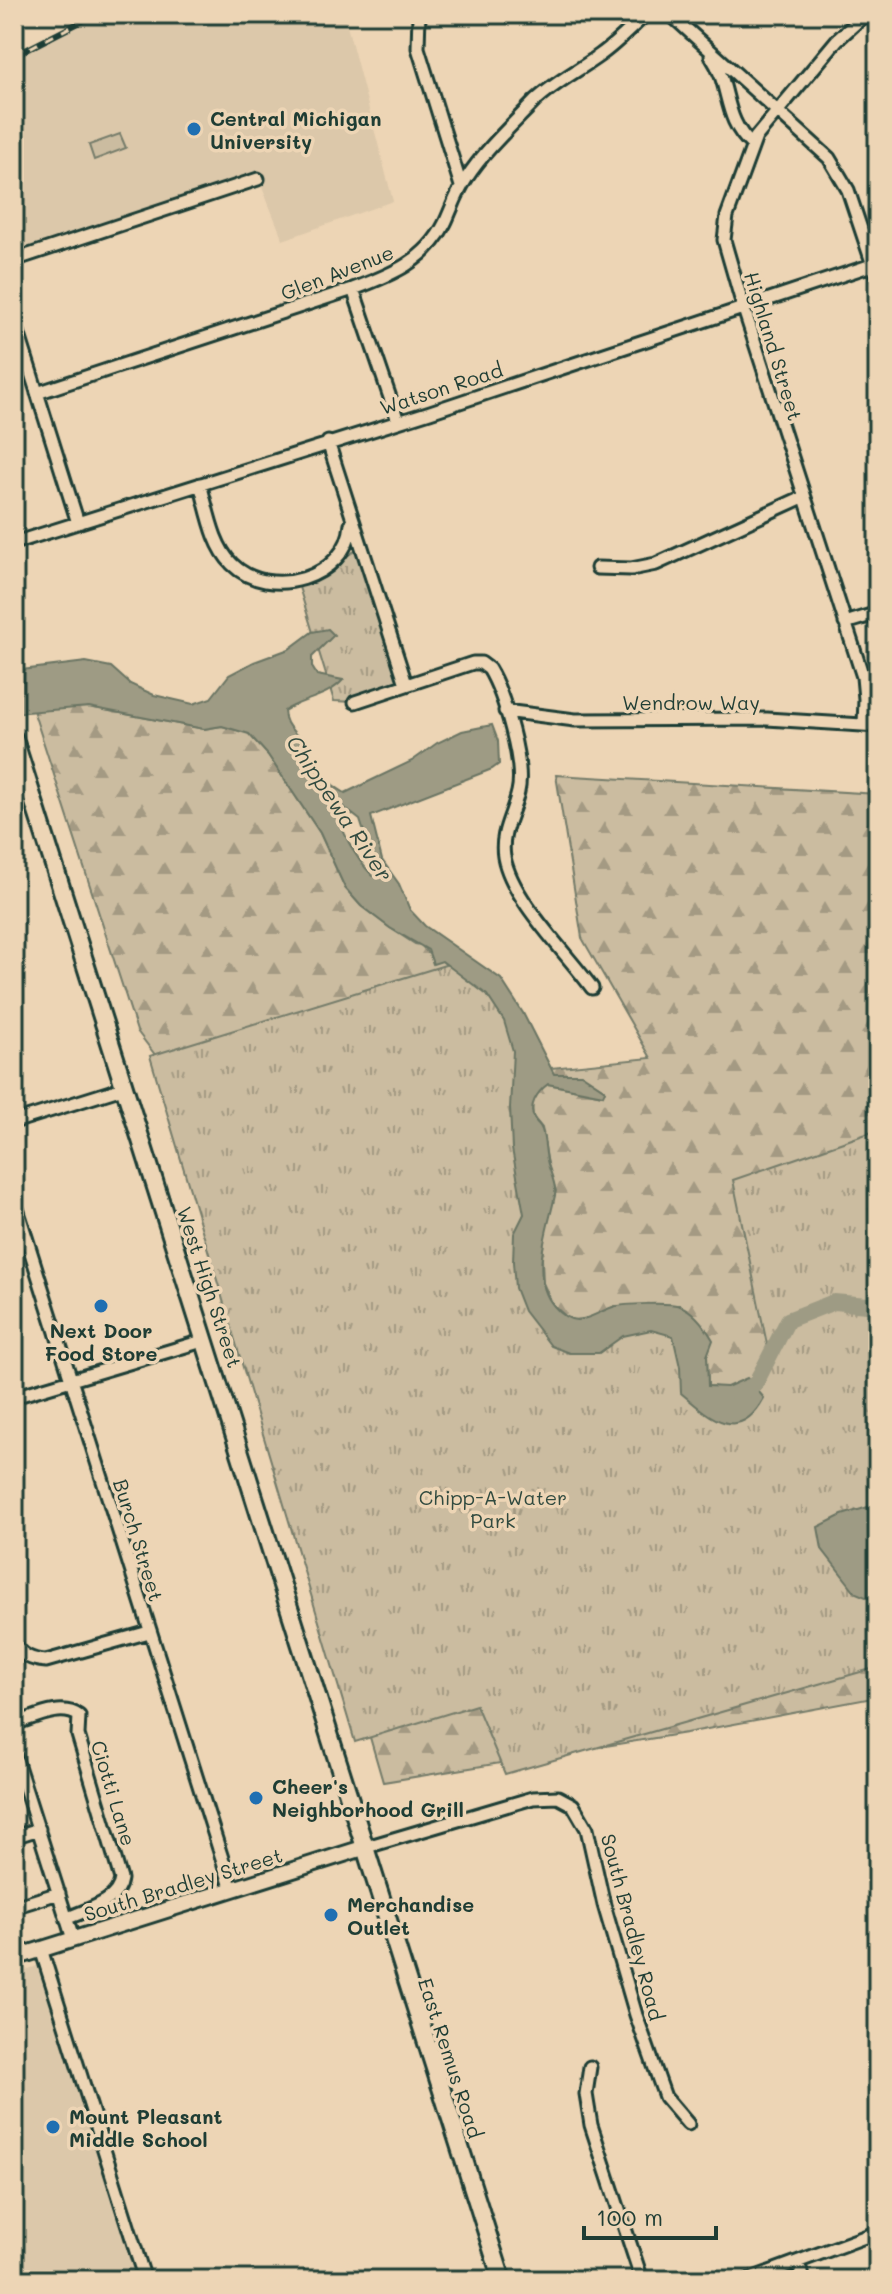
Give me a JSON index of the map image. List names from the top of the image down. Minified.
{"streets":{"main road":["West High Street","East Remus Road"],"street":["Glen Avenue","Highland Street","Watson Road","Wendrow Way","Burch Street","Ciotti Lane","South Bradley Street","South Bradley Road"]},"crossings":[["Highland Street","Watson Road"],["Highland Street","Wendrow Way"],["West High Street","South Bradley Street"],["West High Street","South Bradley Road"],["West High Street","East Remus Road"],["Burch Street","South Bradley Street"],["South Bradley Street","South Bradley Road"],["South Bradley Street","East Remus Road"],["South Bradley Road","East Remus Road"]],"water":["Chippewa River"],"parks":["Chipp-A-Water Park"],"places":["Central Michigan University","Next Door Food Store","Cheer's Neighborhood Grill","Merchandise Outlet","Mount Pleasant Middle School"],"scale_bar":"100 m"}
